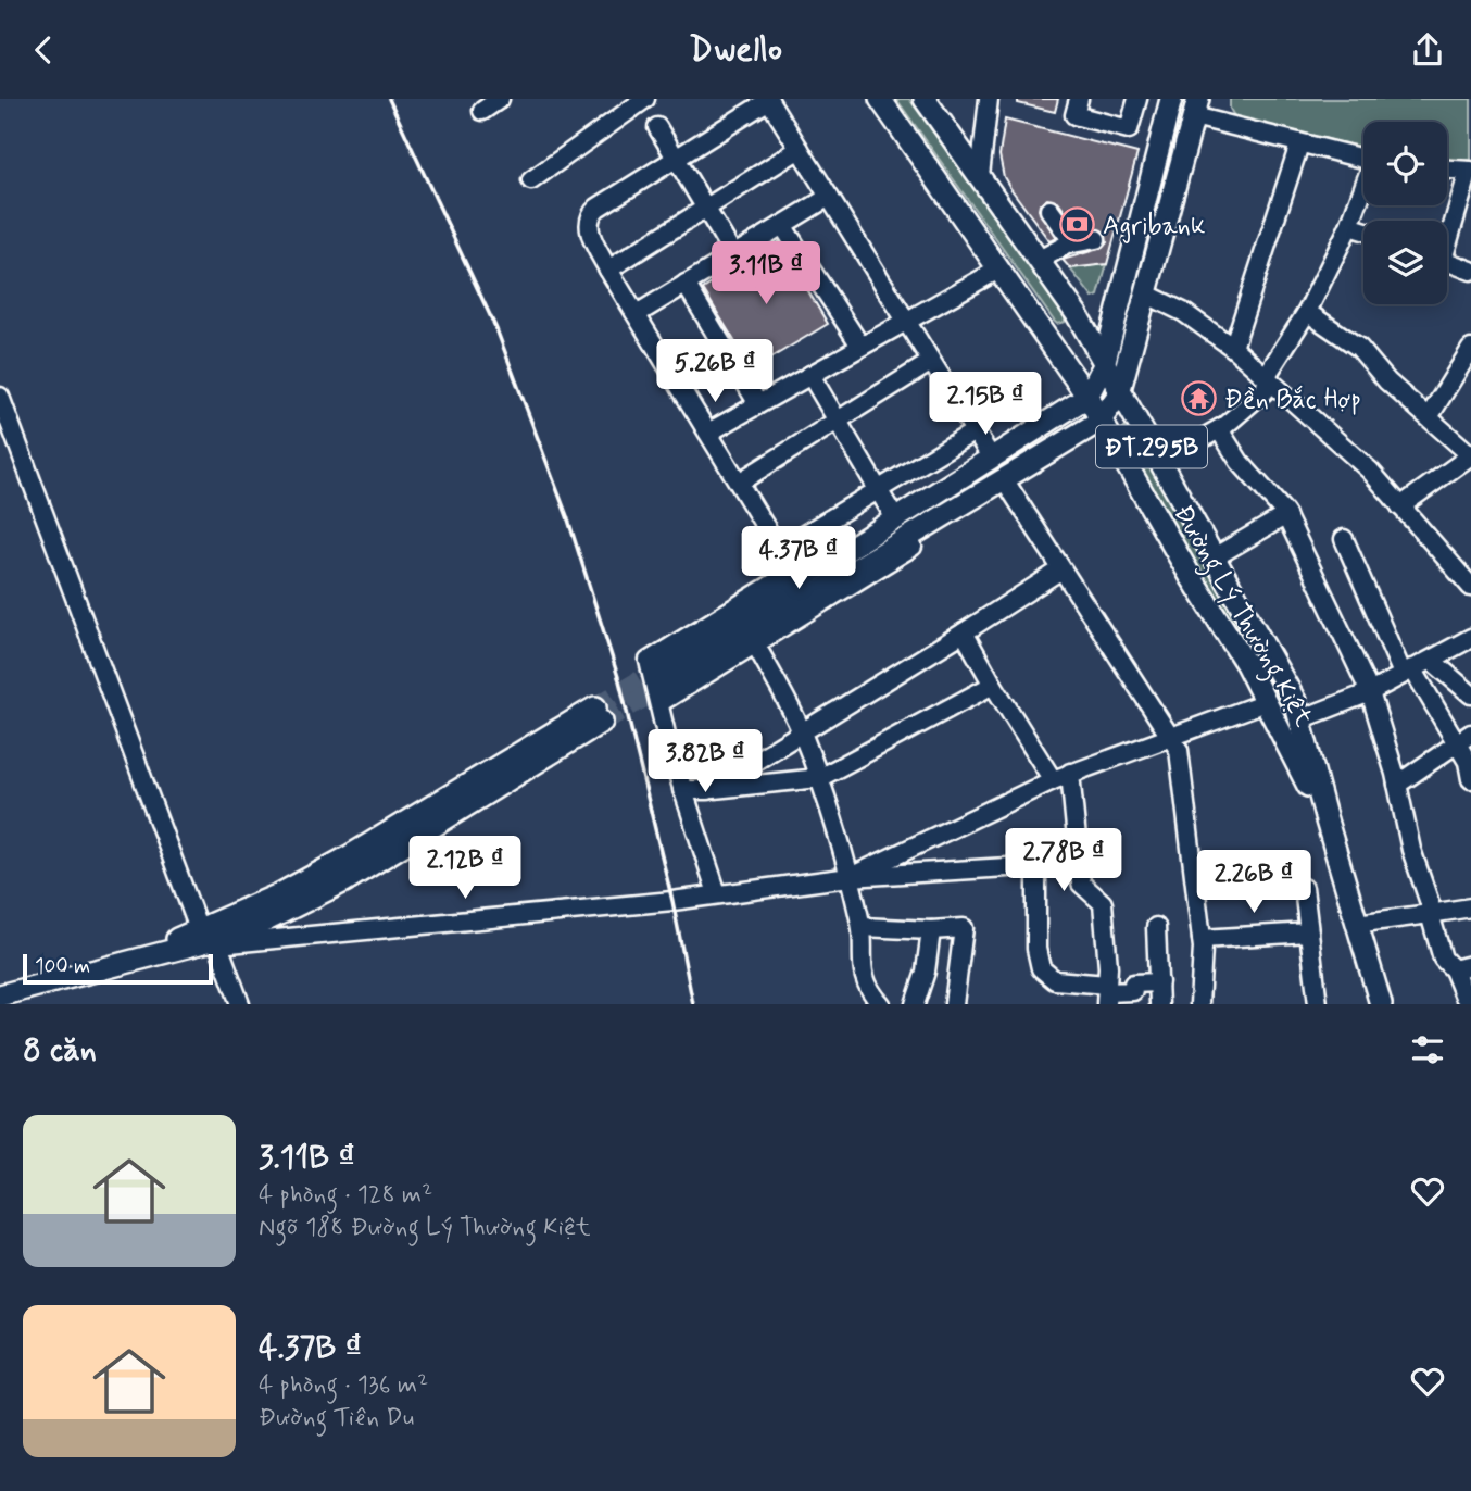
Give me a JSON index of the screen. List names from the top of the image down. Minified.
{"streets":{"main road":["ĐT.295B","Đường Lý Thường Kiệt"]},"places":{"bank":["Agribank"],"temple":["Đền Bắc Hợp"]},"scale_bar":"100 m","page":{"header":"Dwello","price":["3.11B ₫","5.26B ₫","2.15B ₫","4.37B ₫","3.82B ₫","2.78B ₫","2.12B ₫","2.26B ₫"],"scale":"100 m","heading":"8 căn","list":[{"name":"3.11B ₫","note":"4 phòng · 128 m² · Ngõ 188 Đường Lý Thường Kiệt"},{"name":"4.37B ₫","note":"4 phòng · 136 m² · Đường Tiên Du"}]}}
